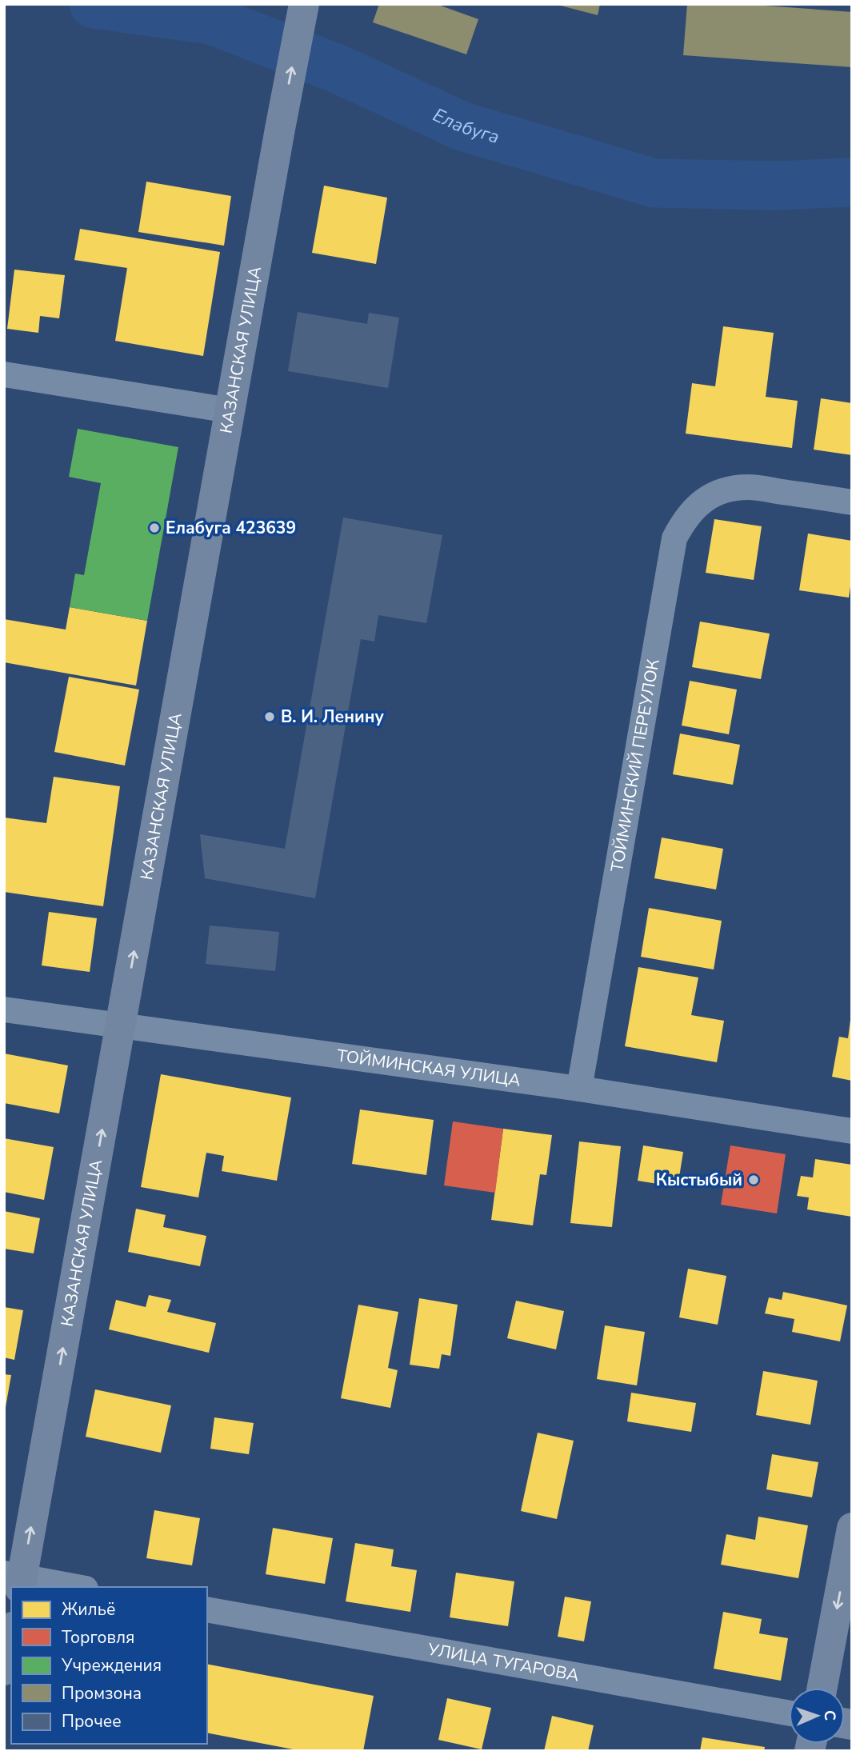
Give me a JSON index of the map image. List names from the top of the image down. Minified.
{"streets":{"street":["КАЗАНСКАЯ УЛИЦА","ТОЙМИНСКИЙ ПЕРЕУЛОК","ТОЙМИНСКАЯ УЛИЦА","УЛИЦА ТУГАРОВА"]},"crossings":[["КАЗАНСКАЯ УЛИЦА","ТОЙМИНСКАЯ УЛИЦА"],["ТОЙМИНСКИЙ ПЕРЕУЛОК","ТОЙМИНСКАЯ УЛИЦА"]],"one_way":["КАЗАНСКАЯ УЛИЦА"],"water":["Елабуга"],"places":["Елабуга 423639","В. И. Ленину","Кыстыбый"],"legend":["Жильё","Торговля","Учреждения","Промзона","Прочее"],"north":"right"}
